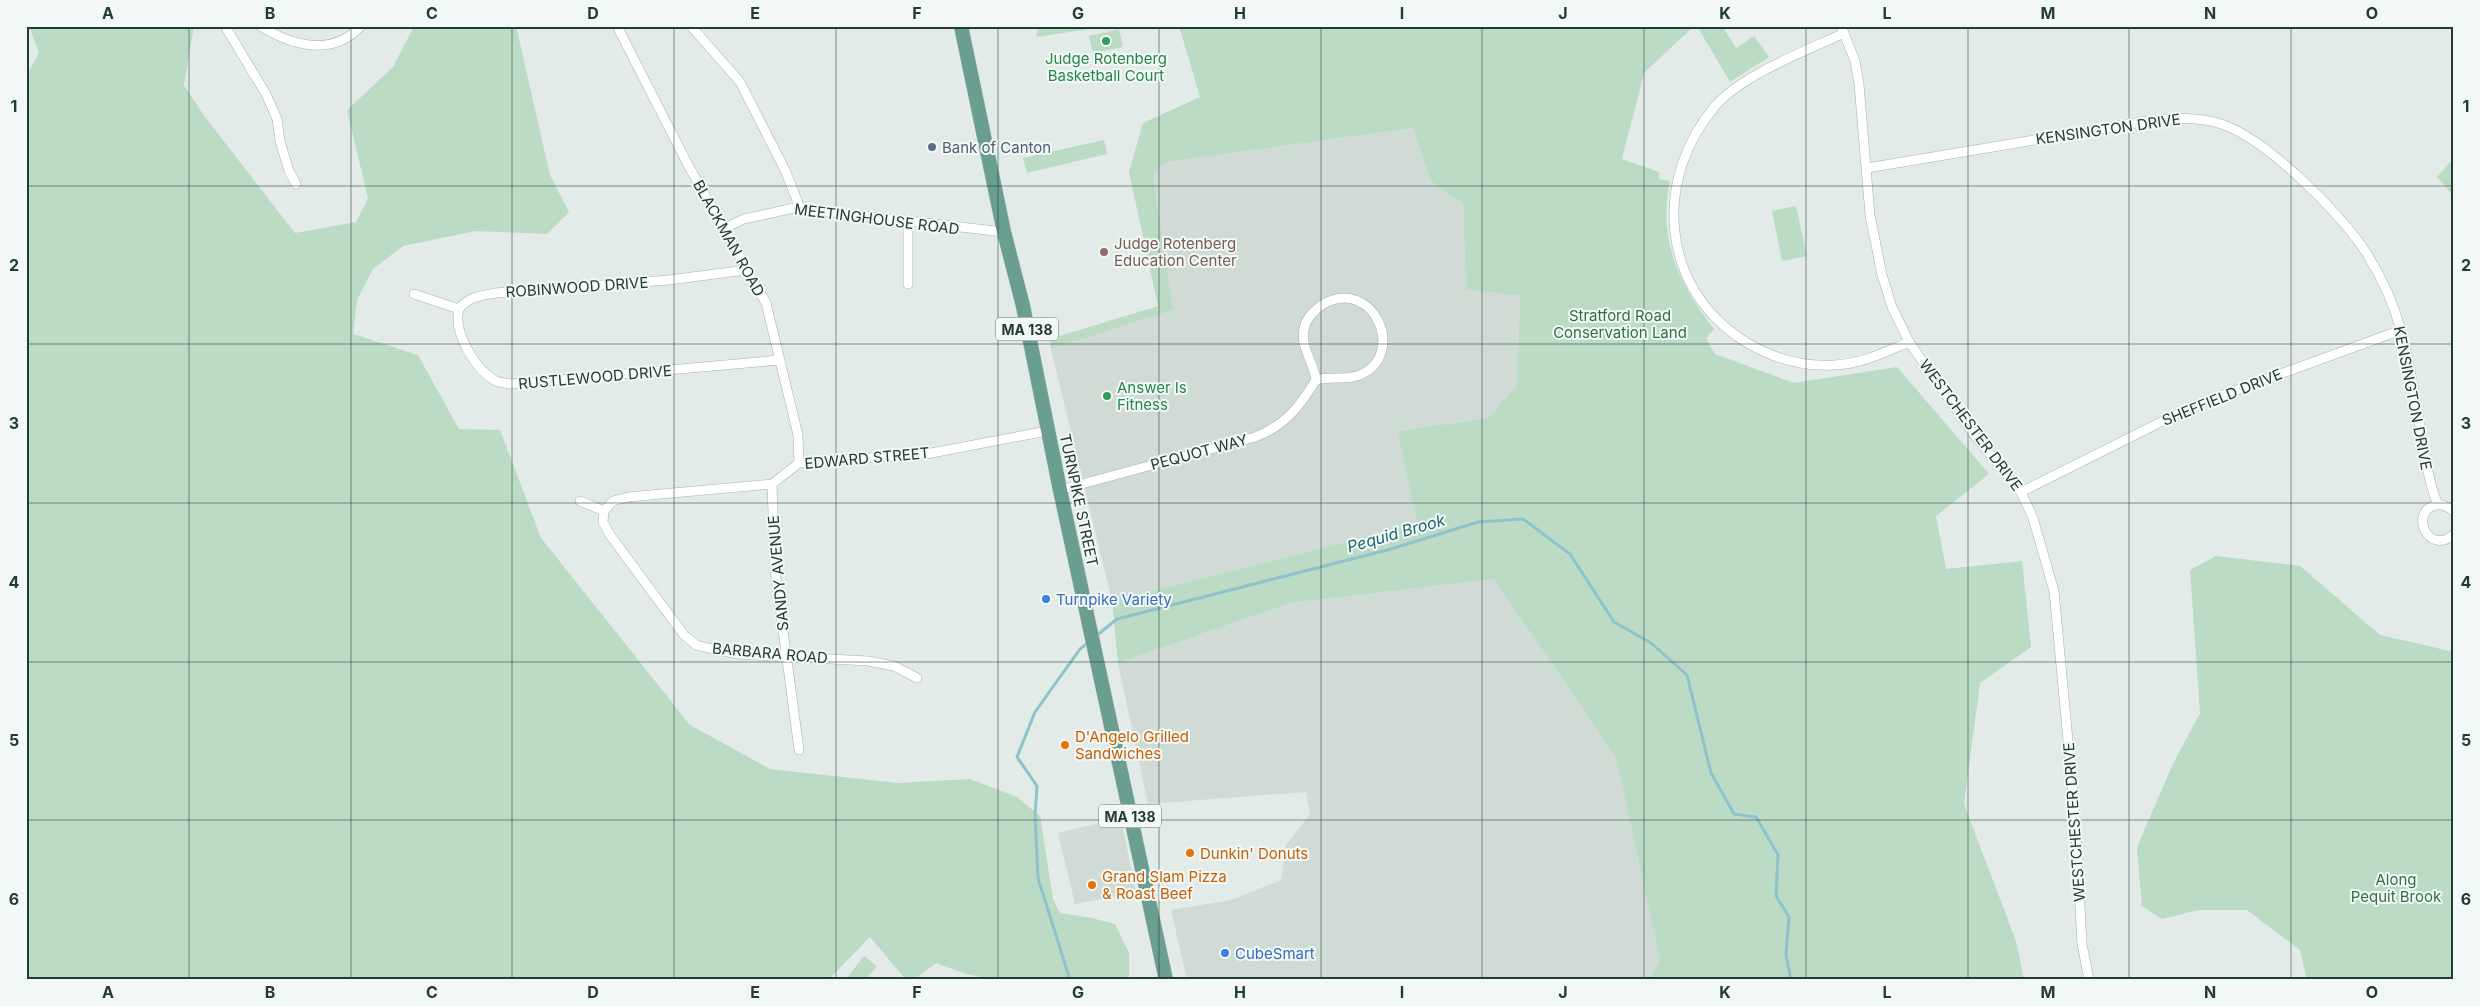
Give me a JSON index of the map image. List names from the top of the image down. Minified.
{"streets":{"main road":["MA 138","TURNPIKE STREET"],"street":["KENSINGTON DRIVE","MEETINGHOUSE ROAD","BLACKMAN ROAD","ROBINWOOD DRIVE","RUSTLEWOOD DRIVE","SHEFFIELD DRIVE","WESTCHESTER DRIVE","PEQUOT WAY","EDWARD STREET","SANDY AVENUE","BARBARA ROAD"]},"crossings":[["KENSINGTON DRIVE","SHEFFIELD DRIVE"],["KENSINGTON DRIVE","WESTCHESTER DRIVE"],["MEETINGHOUSE ROAD","BLACKMAN ROAD"],["MEETINGHOUSE ROAD","TURNPIKE STREET"],["BLACKMAN ROAD","ROBINWOOD DRIVE"],["BLACKMAN ROAD","RUSTLEWOOD DRIVE"],["BLACKMAN ROAD","EDWARD STREET"],["ROBINWOOD DRIVE","RUSTLEWOOD DRIVE"],["SHEFFIELD DRIVE","WESTCHESTER DRIVE"],["PEQUOT WAY","TURNPIKE STREET"],["EDWARD STREET","TURNPIKE STREET"],["EDWARD STREET","SANDY AVENUE"],["SANDY AVENUE","BARBARA ROAD"]],"water":["Pequid Brook"],"parks":["Stratford Road Conservation Land","Along Pequit Brook"],"places":["Judge Rotenberg Basketball Court","Bank of Canton","Judge Rotenberg Education Center","Answer Is Fitness","Turnpike Variety","D'Angelo Grilled Sandwiches","Dunkin' Donuts","Grand Slam Pizza & Roast Beef","CubeSmart"],"grid":{"columns":["A","B","C","D","E","F","G","H","I","J","K","L","M","N","O"],"rows":["1","2","3","4","5","6"]}}
